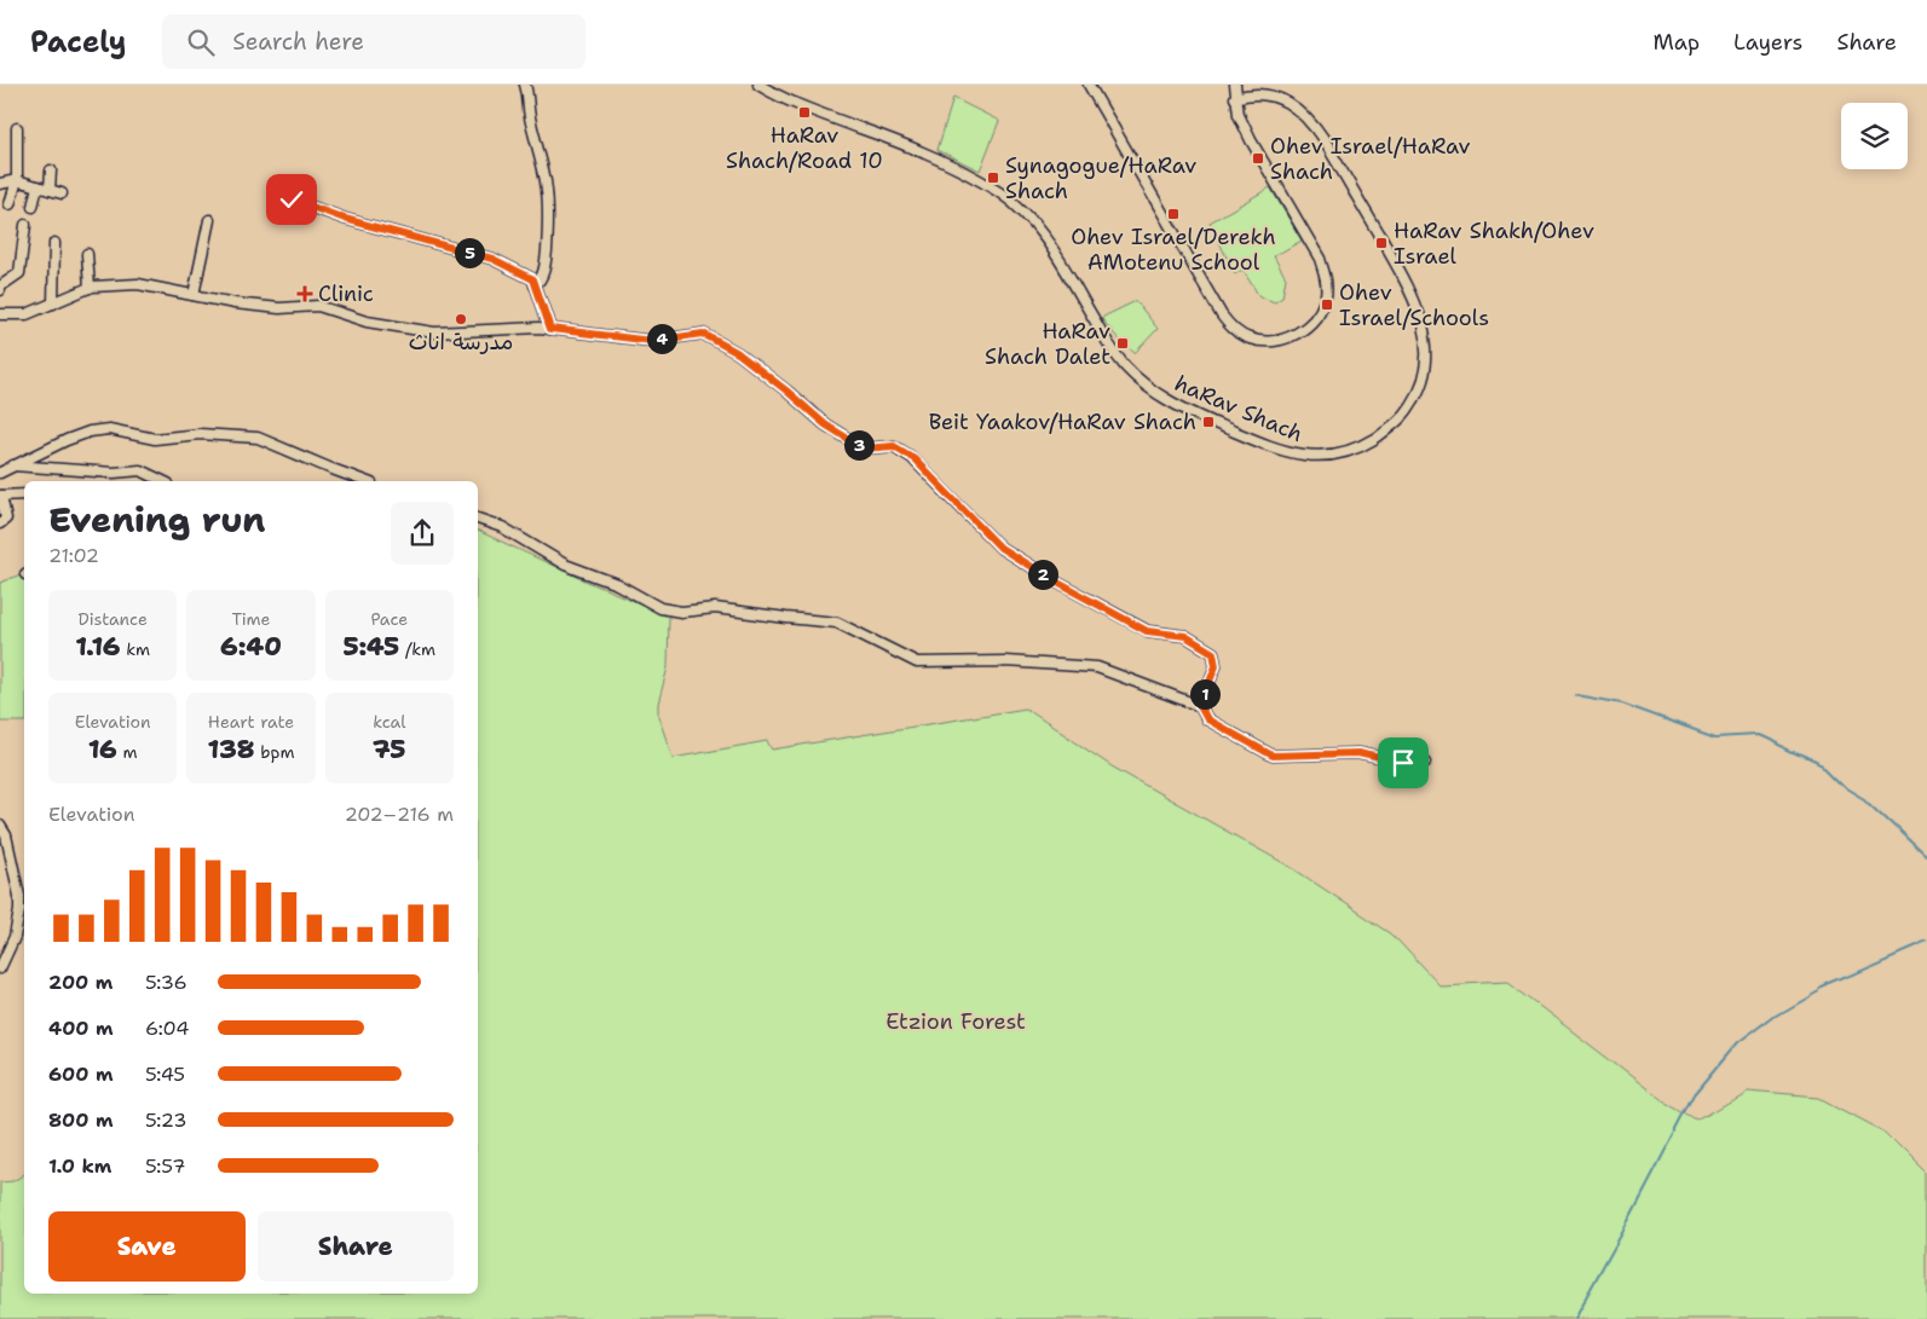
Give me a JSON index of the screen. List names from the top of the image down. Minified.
{"streets":{"street":["haRav Shach"]},"parks":["Etzion Forest"],"places":{"transit":["HaRav Shach/Road 10","Ohev Israel/HaRav Shach","Synagogue/HaRav Shach","Ohev Israel/Derekh AMotenu School","HaRav Shakh/Ohev Israel","Ohev Israel/Schools","HaRav Shach Dalet","Beit Yaakov/HaRav Shach"],"health":["Clinic"],"other":["مدرسة اناث"]},"page":{"header":"Pacely","search":"Search here","nav":["Map","Layers","Share"],"pins":["5","4","3","2","1"],"heading":["Evening run","21:02"],"stats":[["Distance","1.16 km"],["Time","6:40"],["Pace","5:45 /km"],["Elevation","16 m"],["Heart rate","138 bpm"],["kcal","75"]],"chart":["Elevation","202–216 m"],"list":[{"name":"200 m","note":"5:36"},{"name":"400 m","note":"6:04"},{"name":"600 m","note":"5:45"},{"name":"800 m","note":"5:23"},{"name":"1.0 km","note":"5:57"}],"buttons":["Save","Share"]}}
